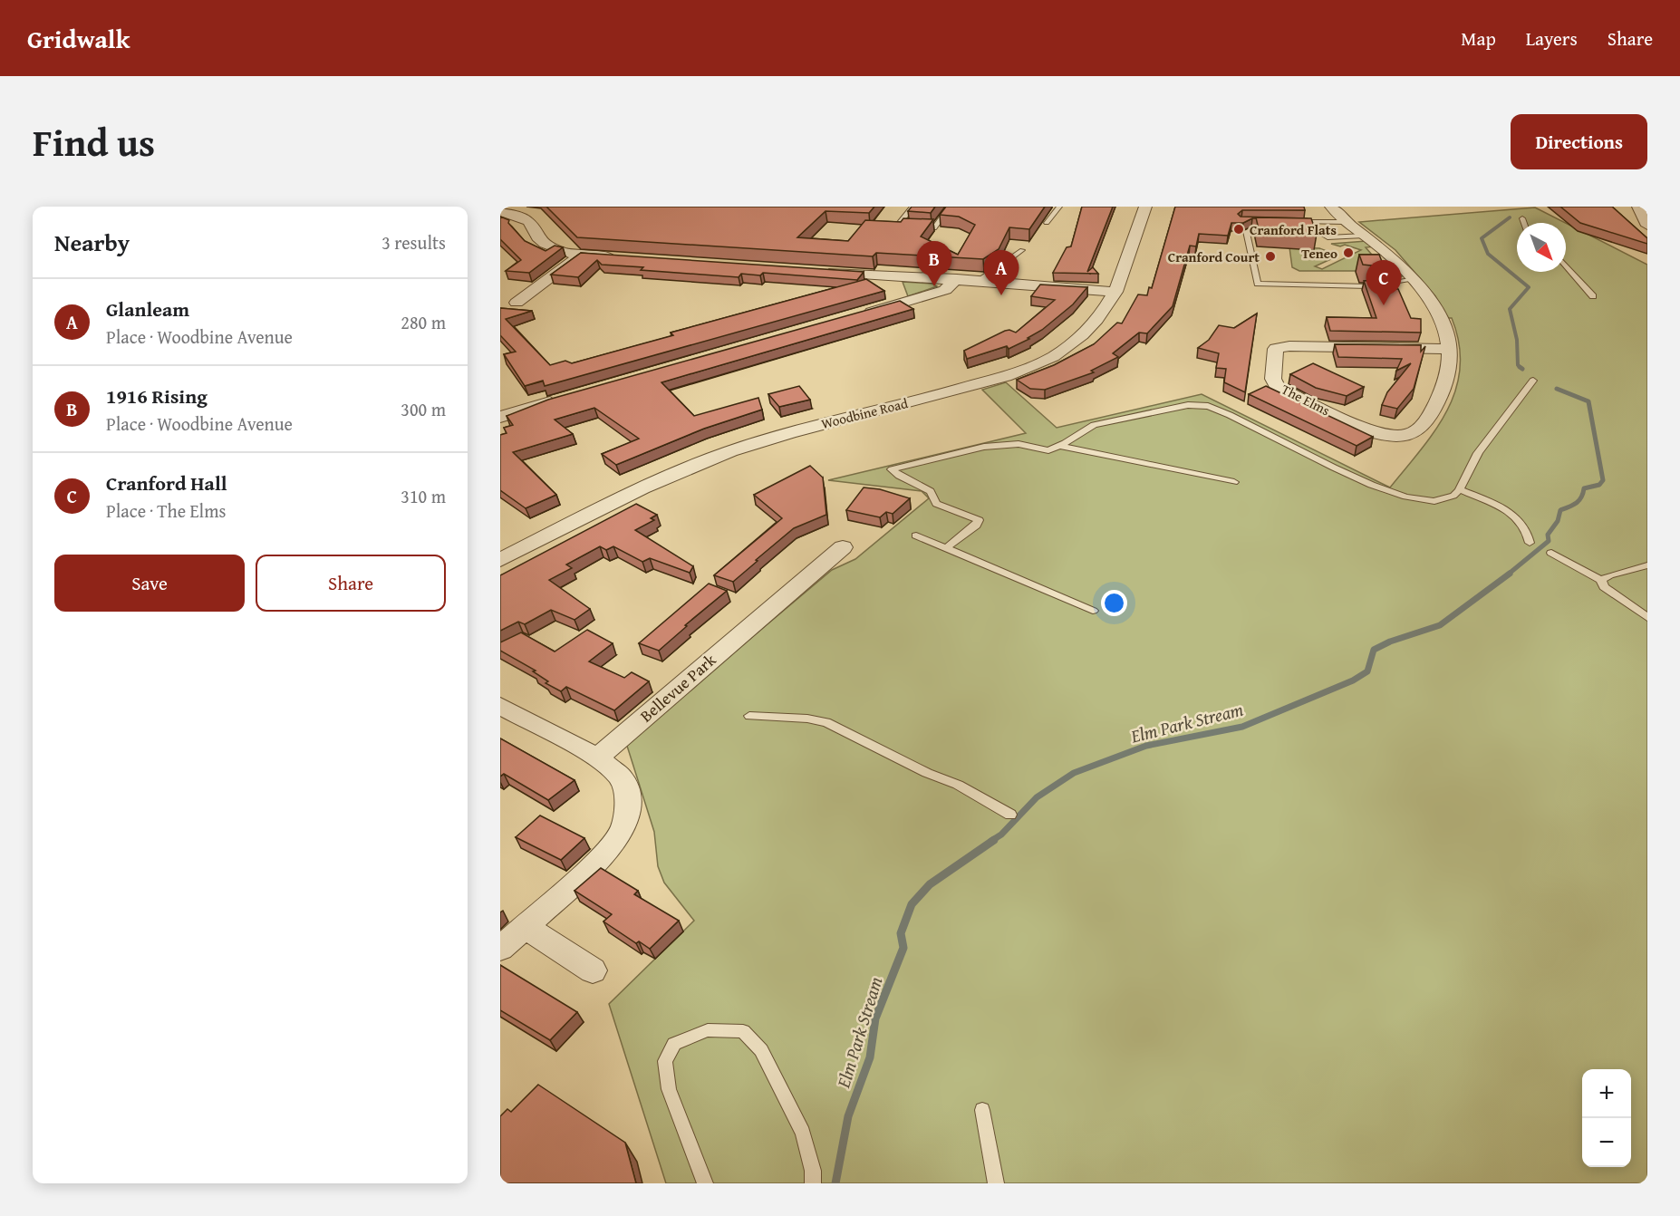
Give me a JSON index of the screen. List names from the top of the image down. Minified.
{"streets":{"street":["The Elms","Woodbine Road","Bellevue Park"]},"water":["Elm Park Stream"],"places":["Cranford Flats","Teneo","Cranford Court"],"north":"bottom right","page":{"header":"Gridwalk","nav":["Map","Layers","Share"],"title":"Find us","buttons":["Directions",["Save","Share"]],"heading":["Nearby","3 results"],"pins":["B","A","C"],"list":[{"mark":"A","name":"Glanleam","note":"Place · Woodbine Avenue","value":"280 m"},{"mark":"B","name":"1916 Rising","note":"Place · Woodbine Avenue","value":"300 m"},{"mark":"C","name":"Cranford Hall","note":"Place · The Elms","value":"310 m"}],"map_buttons":["+","−"]}}
